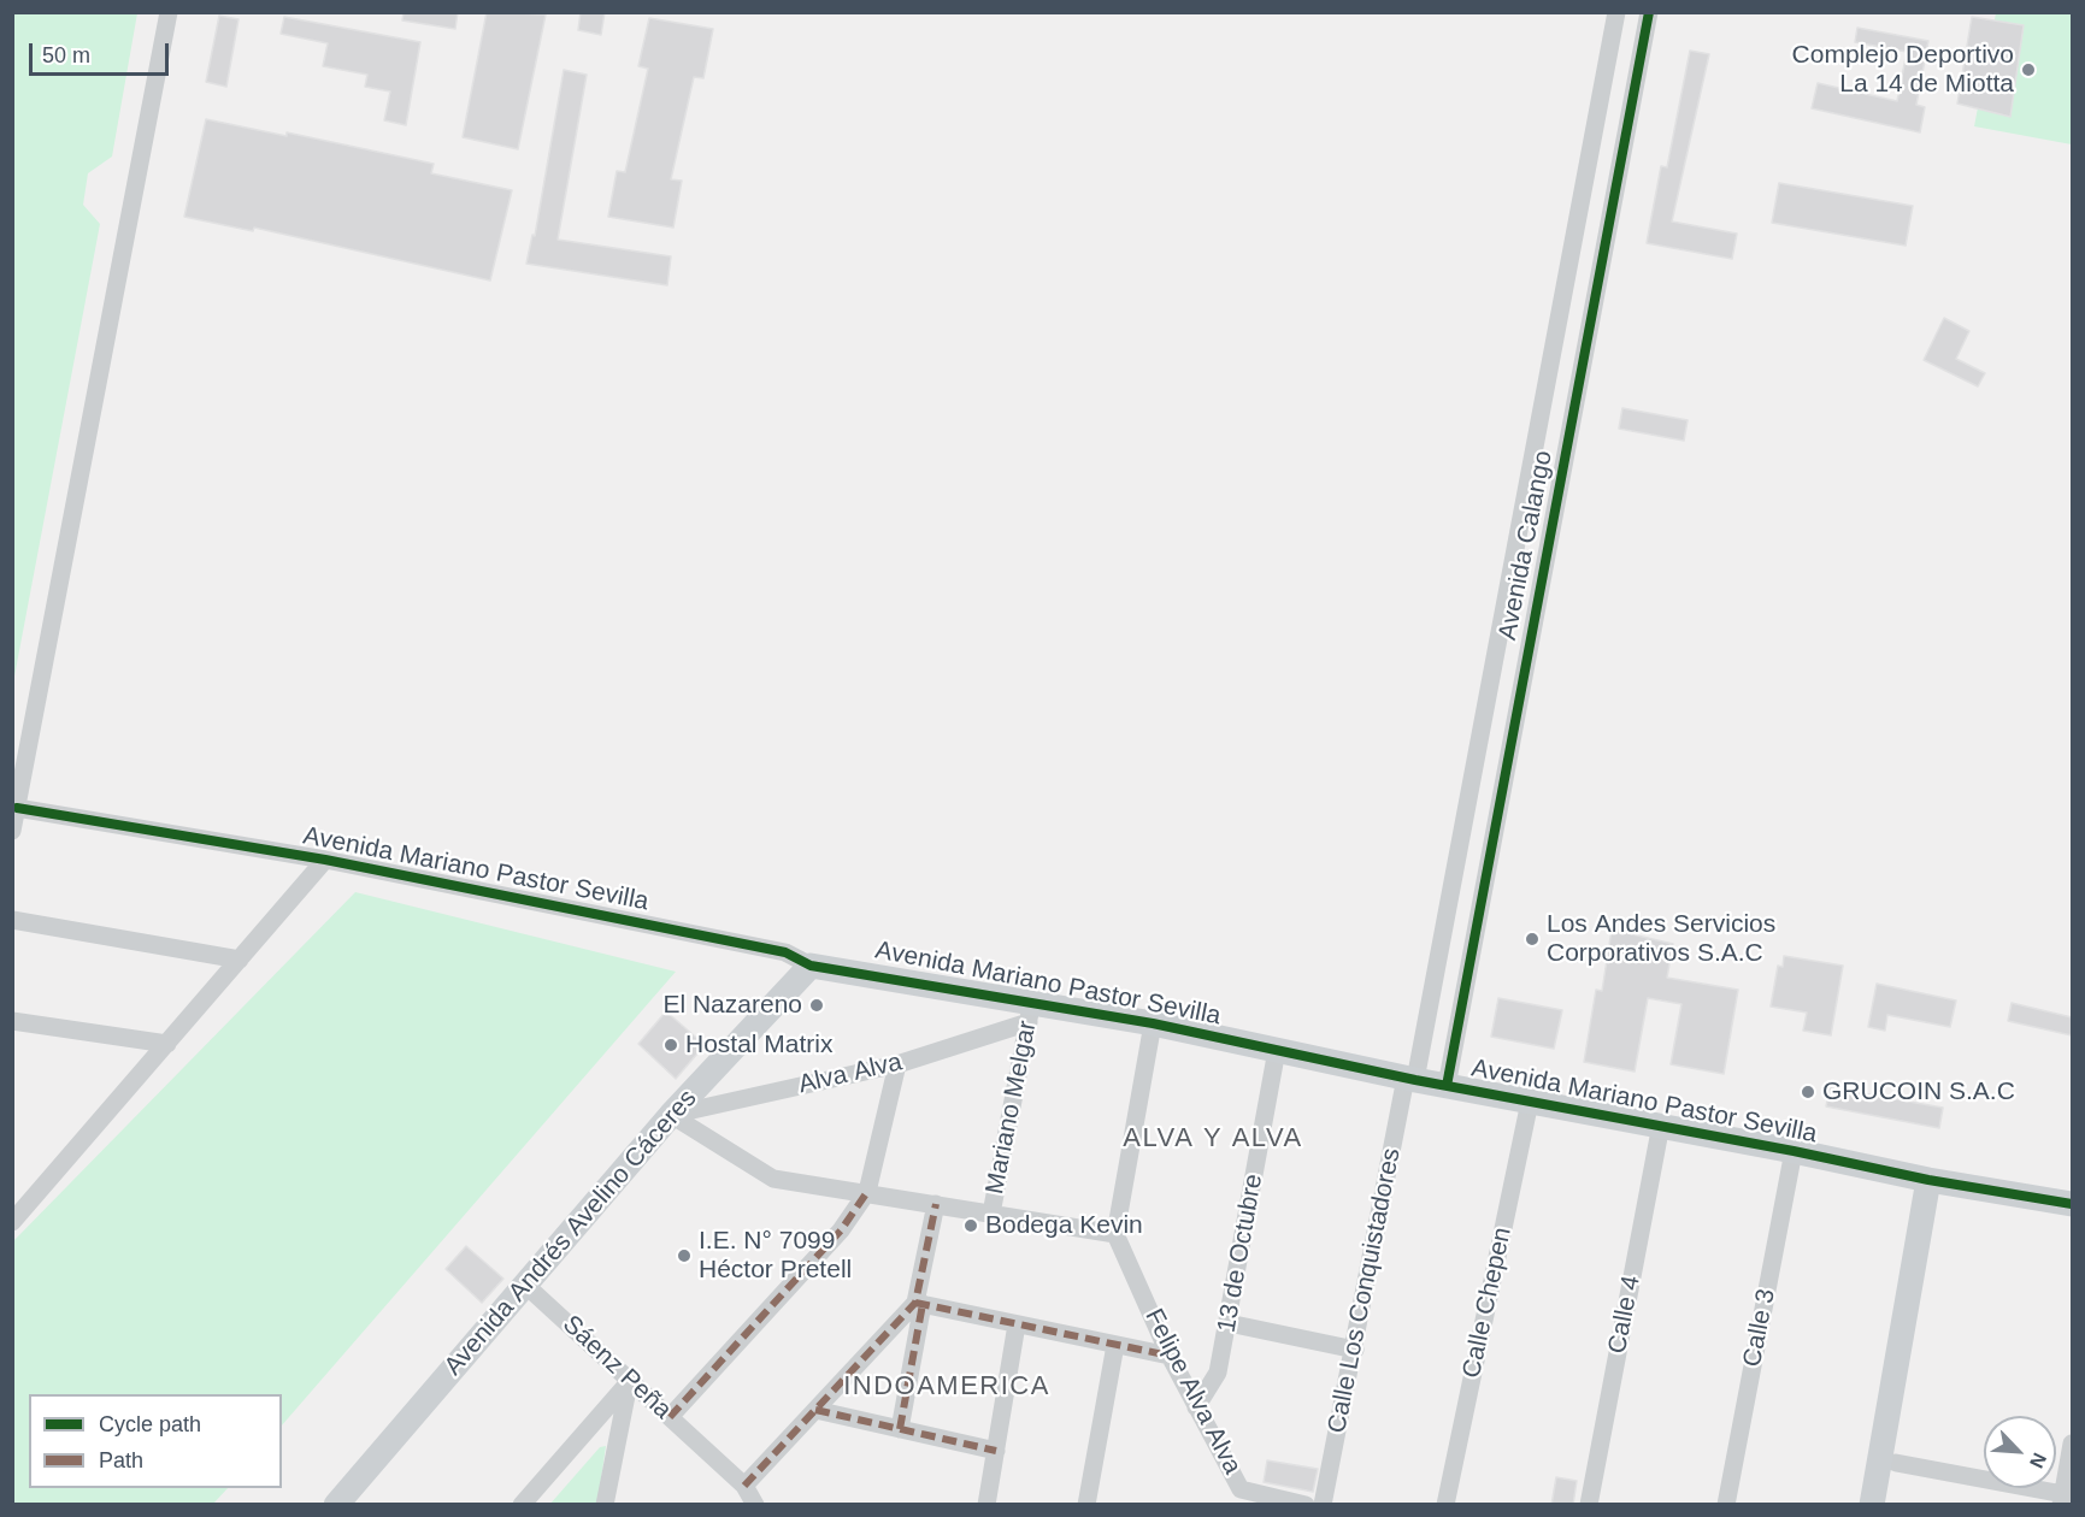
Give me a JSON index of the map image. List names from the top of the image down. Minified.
{"streets":{"street":["Avenida Calango","Avenida Mariano Pastor Sevilla","Alva Alva","Mariano Melgar","Avenida Andrés Avelino Cáceres","13 de Octubre","Calle Los Conquistadores","Calle Chepen","Calle 4","Calle 3","Sáenz Peña","Felipe Alva Alva"]},"crossings":[["Avenida Calango","Avenida Mariano Pastor Sevilla"],["Avenida Calango","Calle Los Conquistadores"],["Avenida Mariano Pastor Sevilla","Alva Alva"],["Avenida Mariano Pastor Sevilla","Mariano Melgar"],["Avenida Mariano Pastor Sevilla","Avenida Andrés Avelino Cáceres"],["Avenida Mariano Pastor Sevilla","13 de Octubre"],["Avenida Mariano Pastor Sevilla","Calle Los Conquistadores"],["Avenida Mariano Pastor Sevilla","Calle Chepen"],["Avenida Mariano Pastor Sevilla","Calle 4"],["Avenida Mariano Pastor Sevilla","Calle 3"],["Alva Alva","Mariano Melgar"],["Alva Alva","Avenida Andrés Avelino Cáceres"],["Avenida Andrés Avelino Cáceres","Sáenz Peña"],["13 de Octubre","Felipe Alva Alva"]],"districts":["ALVA Y ALVA","INDOAMERICA"],"places":["Complejo Deportivo La 14 de Miotta","Los Andes Servicios Corporativos S.A.C","El Nazareno","Hostal Matrix","GRUCOIN S.A.C","Bodega Kevin","I.E. N° 7099 Héctor Pretell"],"legend":["Cycle path","Path"],"scale_bar":"50 m","north":"bottom right"}
